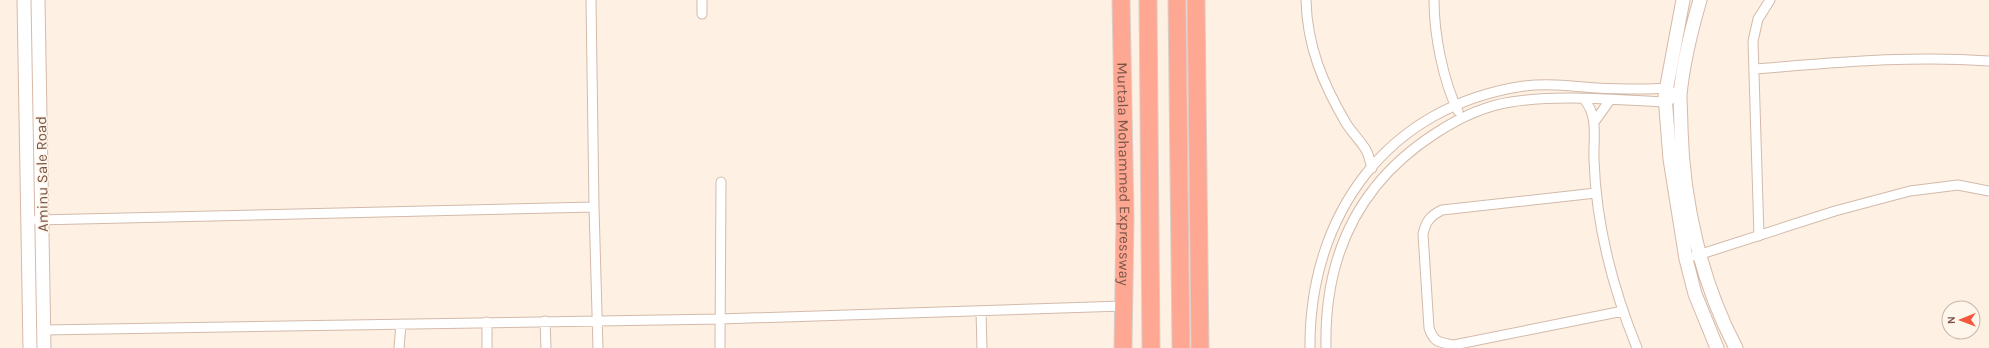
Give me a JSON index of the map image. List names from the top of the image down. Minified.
{"streets":{"highway":["Murtala Mohammed Expressway"],"street":["Aminu Sale Road"]},"north":"left"}
